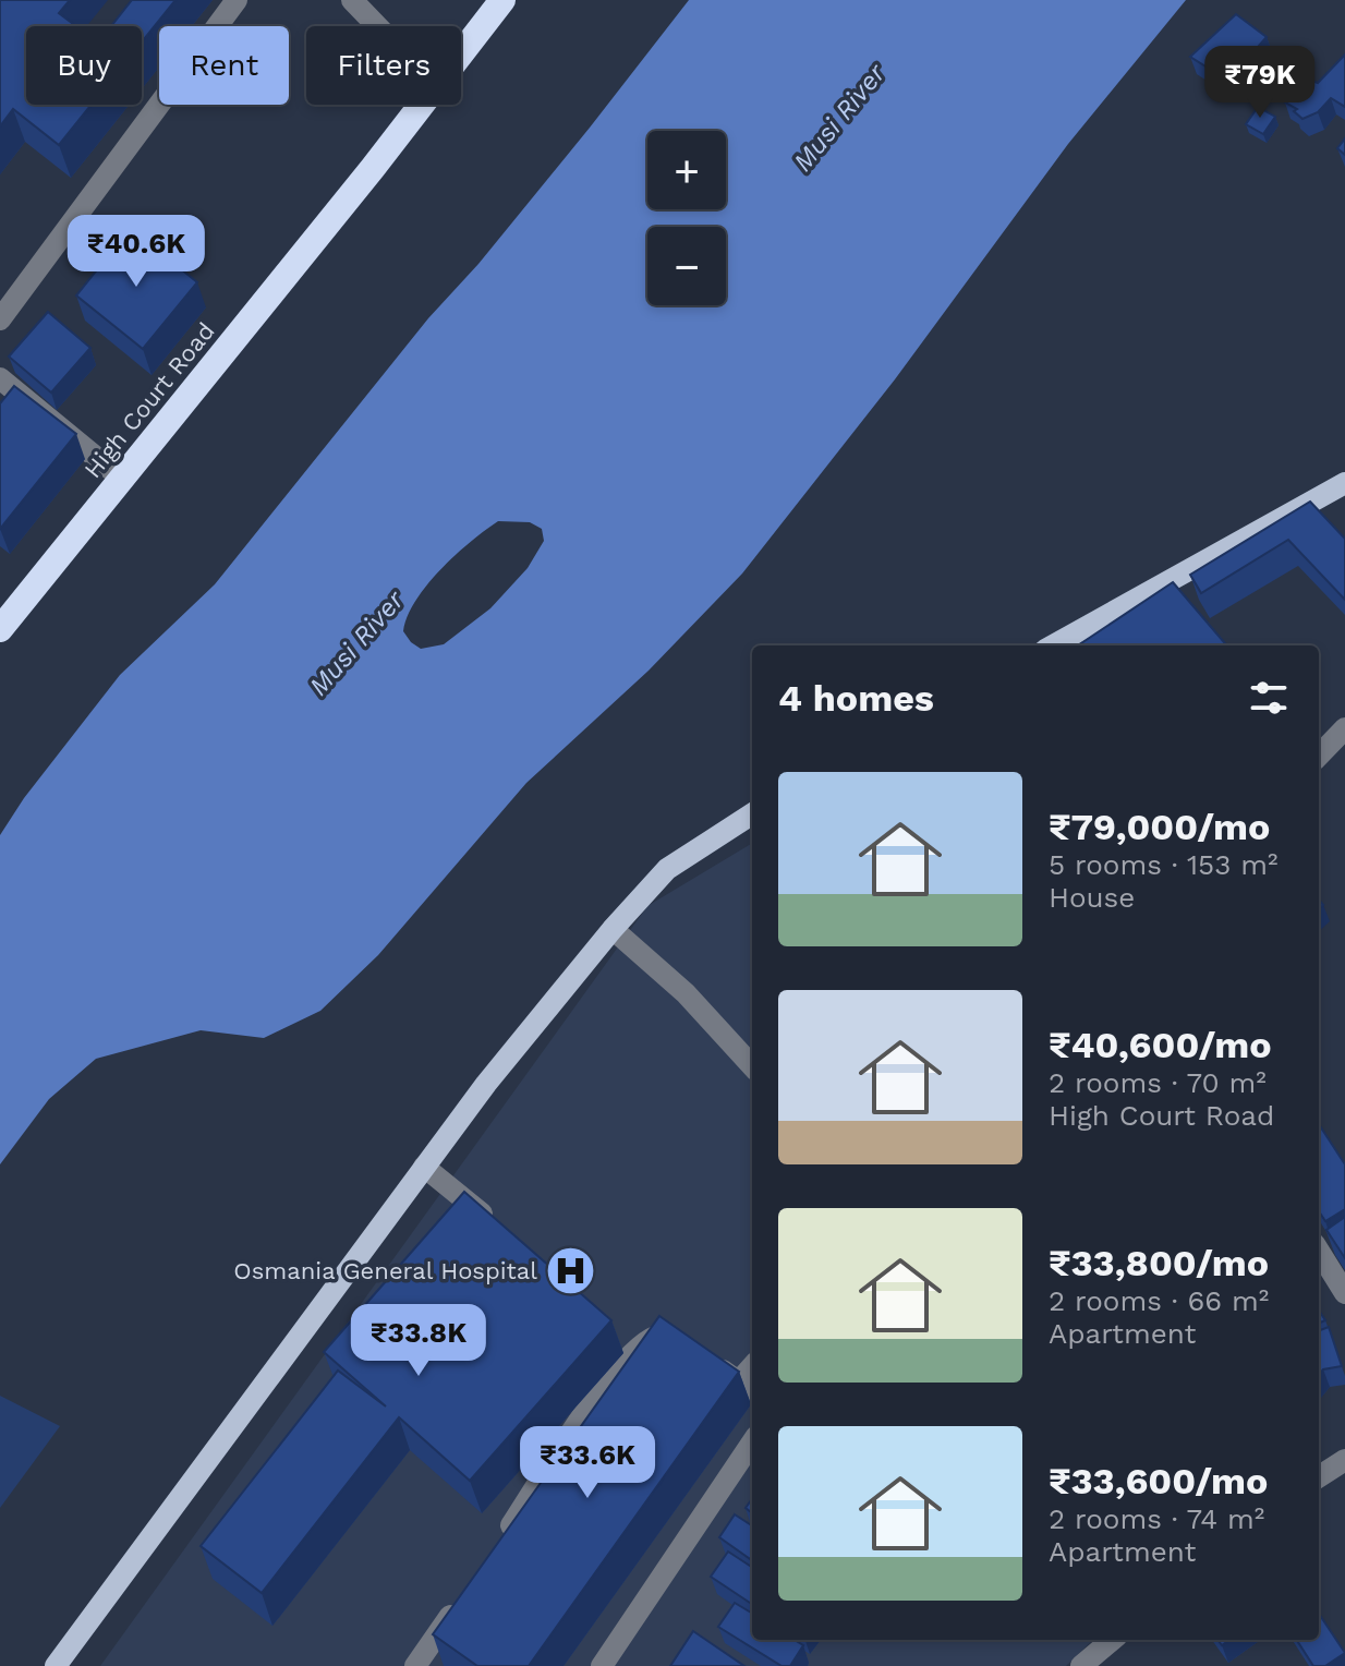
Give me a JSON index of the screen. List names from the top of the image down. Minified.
{"streets":{"highway":["High Court Road"]},"water":["Musi River"],"places":{"hospital":["Osmania General Hospital"]},"page":{"chip":["Buy","Rent","Filters"],"price":["₹79K","₹40.6K","₹33.8K","₹33.6K"],"map_buttons":["+","−"],"heading":"4 homes","list":[{"name":"₹79,000/mo","note":"5 rooms · 153 m² · House"},{"name":"₹40,600/mo","note":"2 rooms · 70 m² · High Court Road"},{"name":"₹33,800/mo","note":"2 rooms · 66 m² · Apartment"},{"name":"₹33,600/mo","note":"2 rooms · 74 m² · Apartment"}]}}
